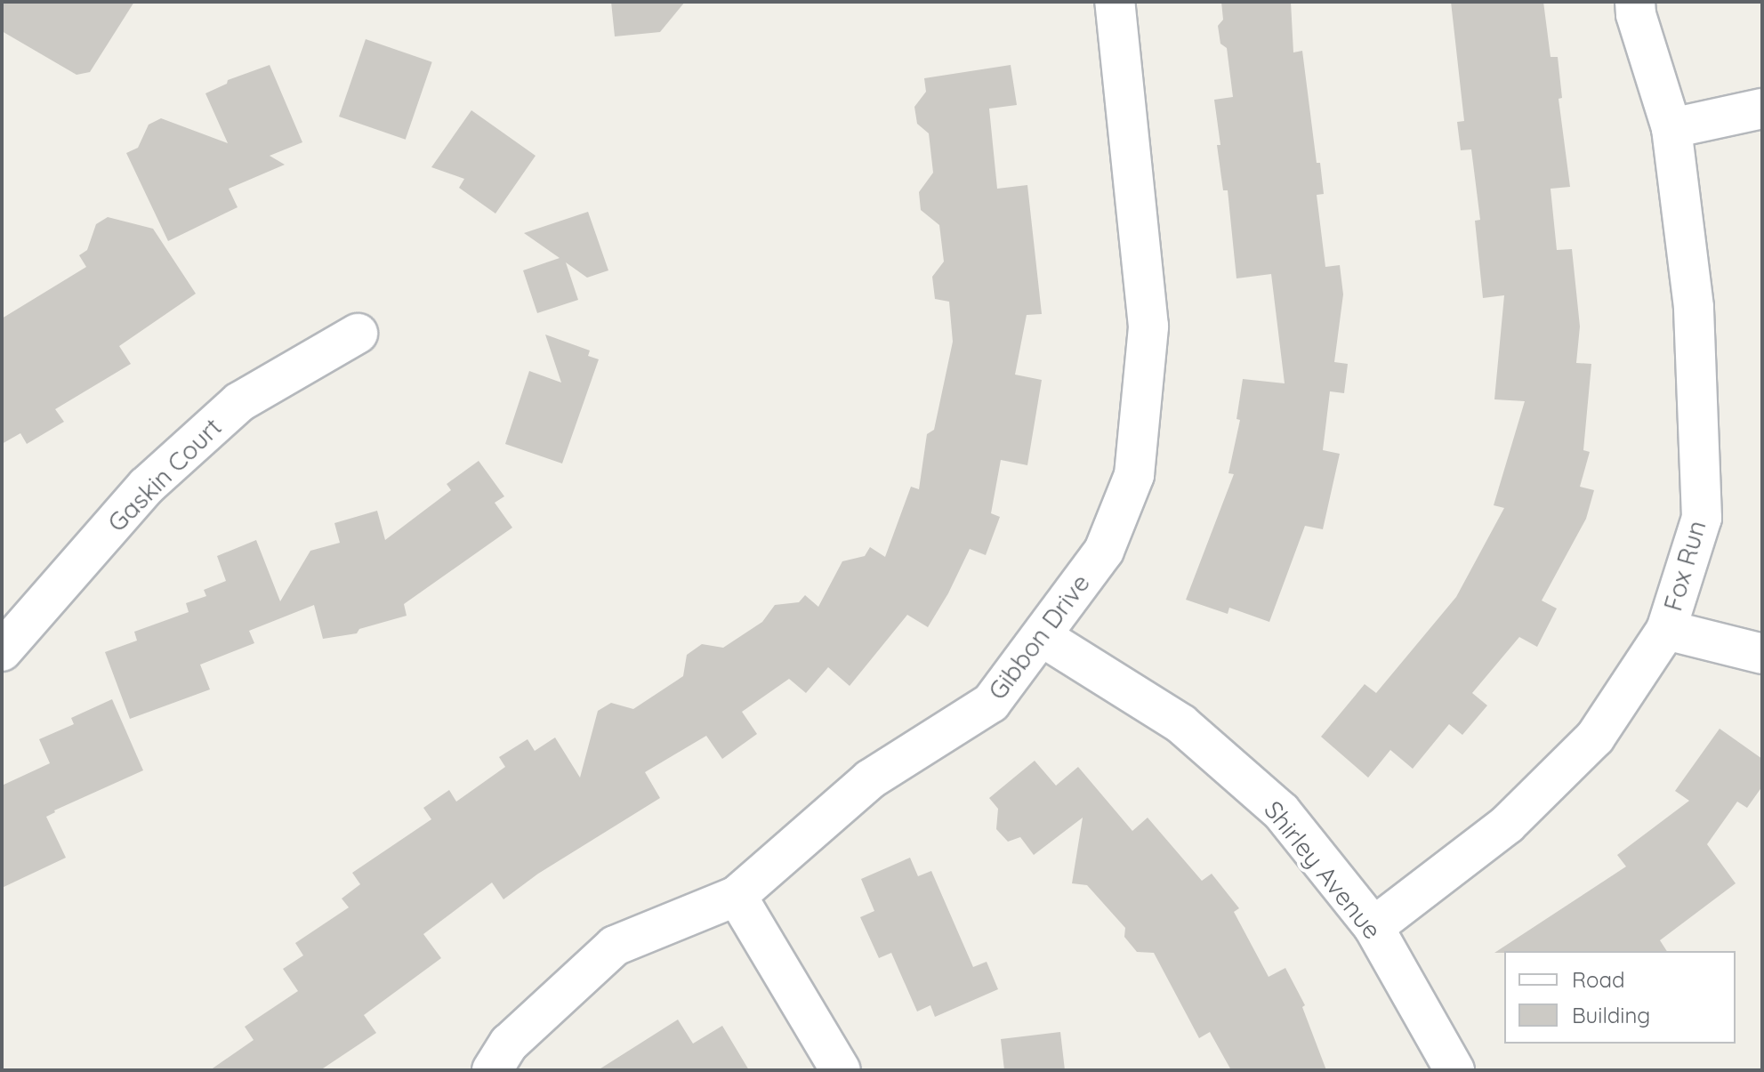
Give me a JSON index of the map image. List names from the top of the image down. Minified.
{"streets":{"street":["Gaskin Court","Fox Run","Gibbon Drive","Shirley Avenue"]},"crossings":[["Fox Run","Shirley Avenue"],["Gibbon Drive","Shirley Avenue"]],"legend":["Road","Building"]}
